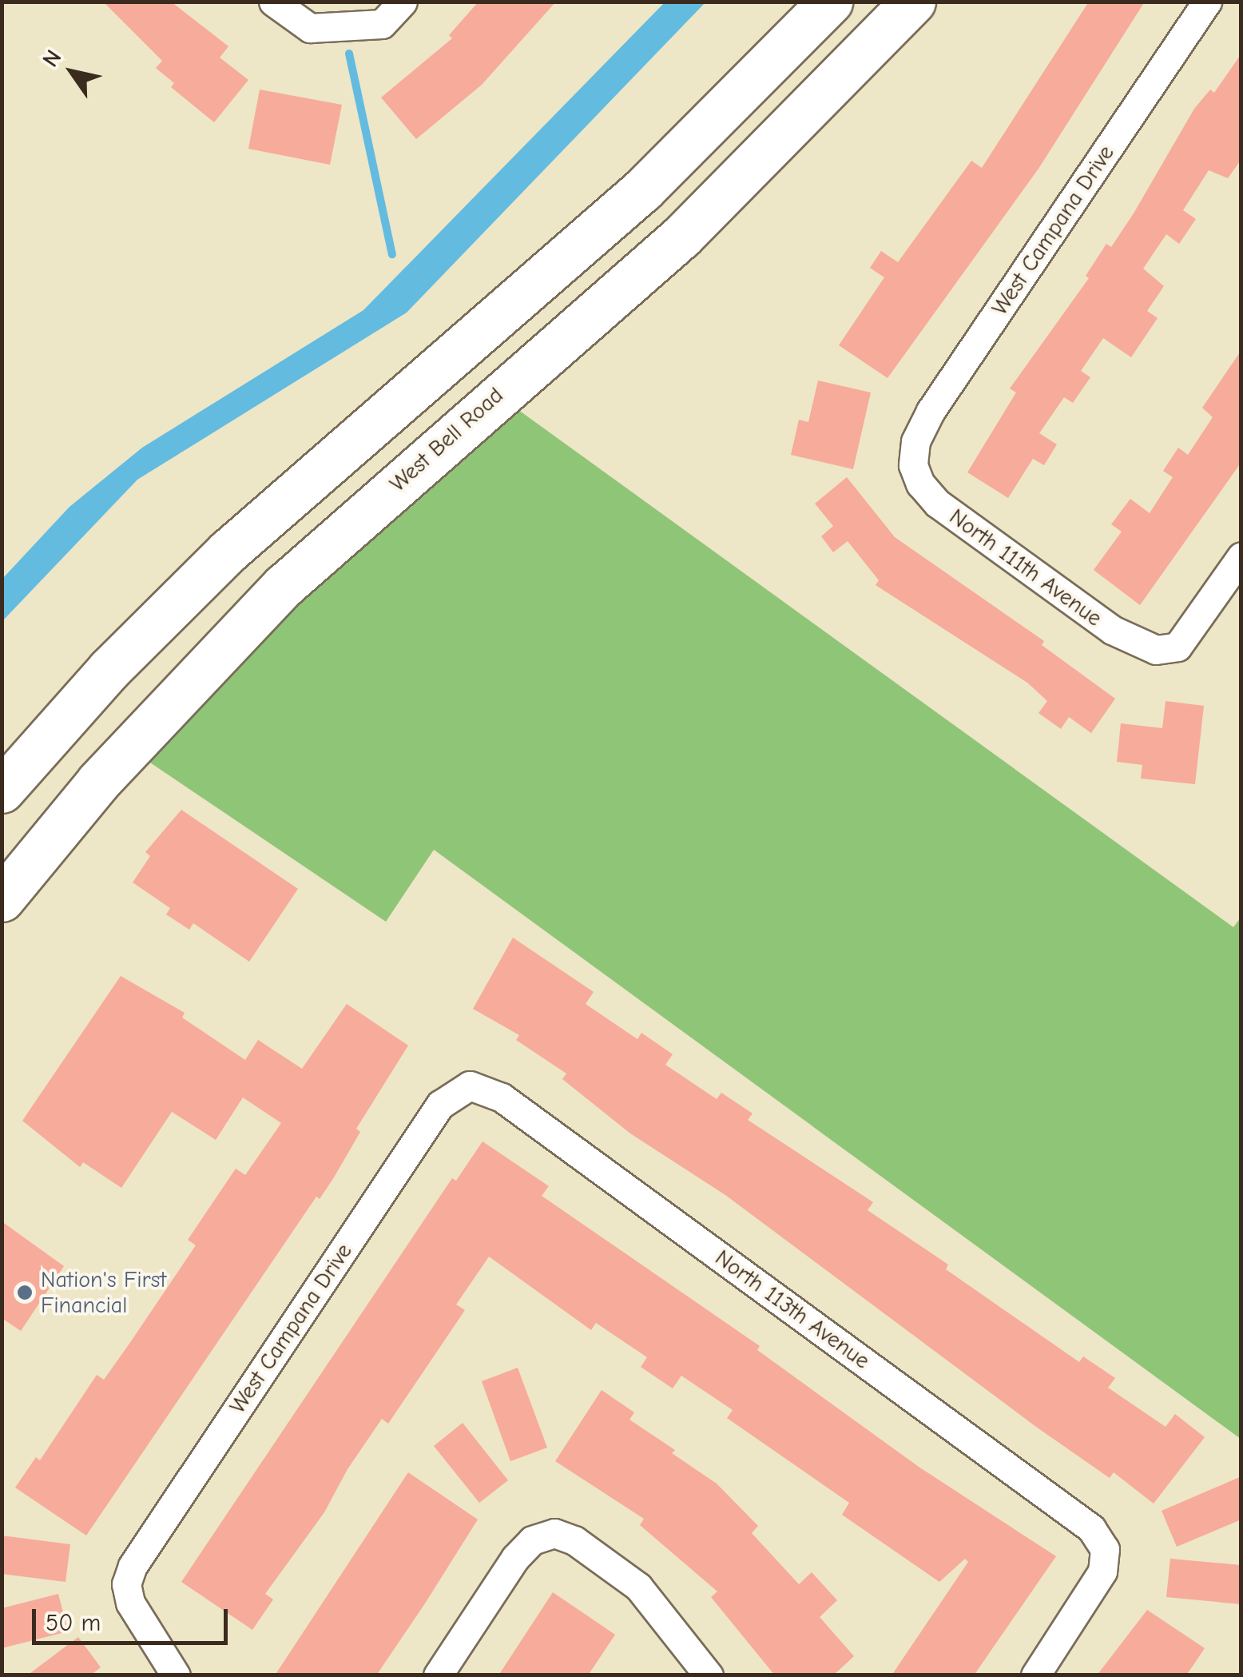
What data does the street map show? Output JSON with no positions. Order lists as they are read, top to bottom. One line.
{"streets":{"main road":["West Bell Road"],"street":["West Campana Drive","North 111th Avenue","North 113th Avenue"]},"crossings":[["West Campana Drive","North 111th Avenue"],["West Campana Drive","North 113th Avenue"]],"places":["Nation's First Financial"],"scale_bar":"50 m","north":"top left"}
